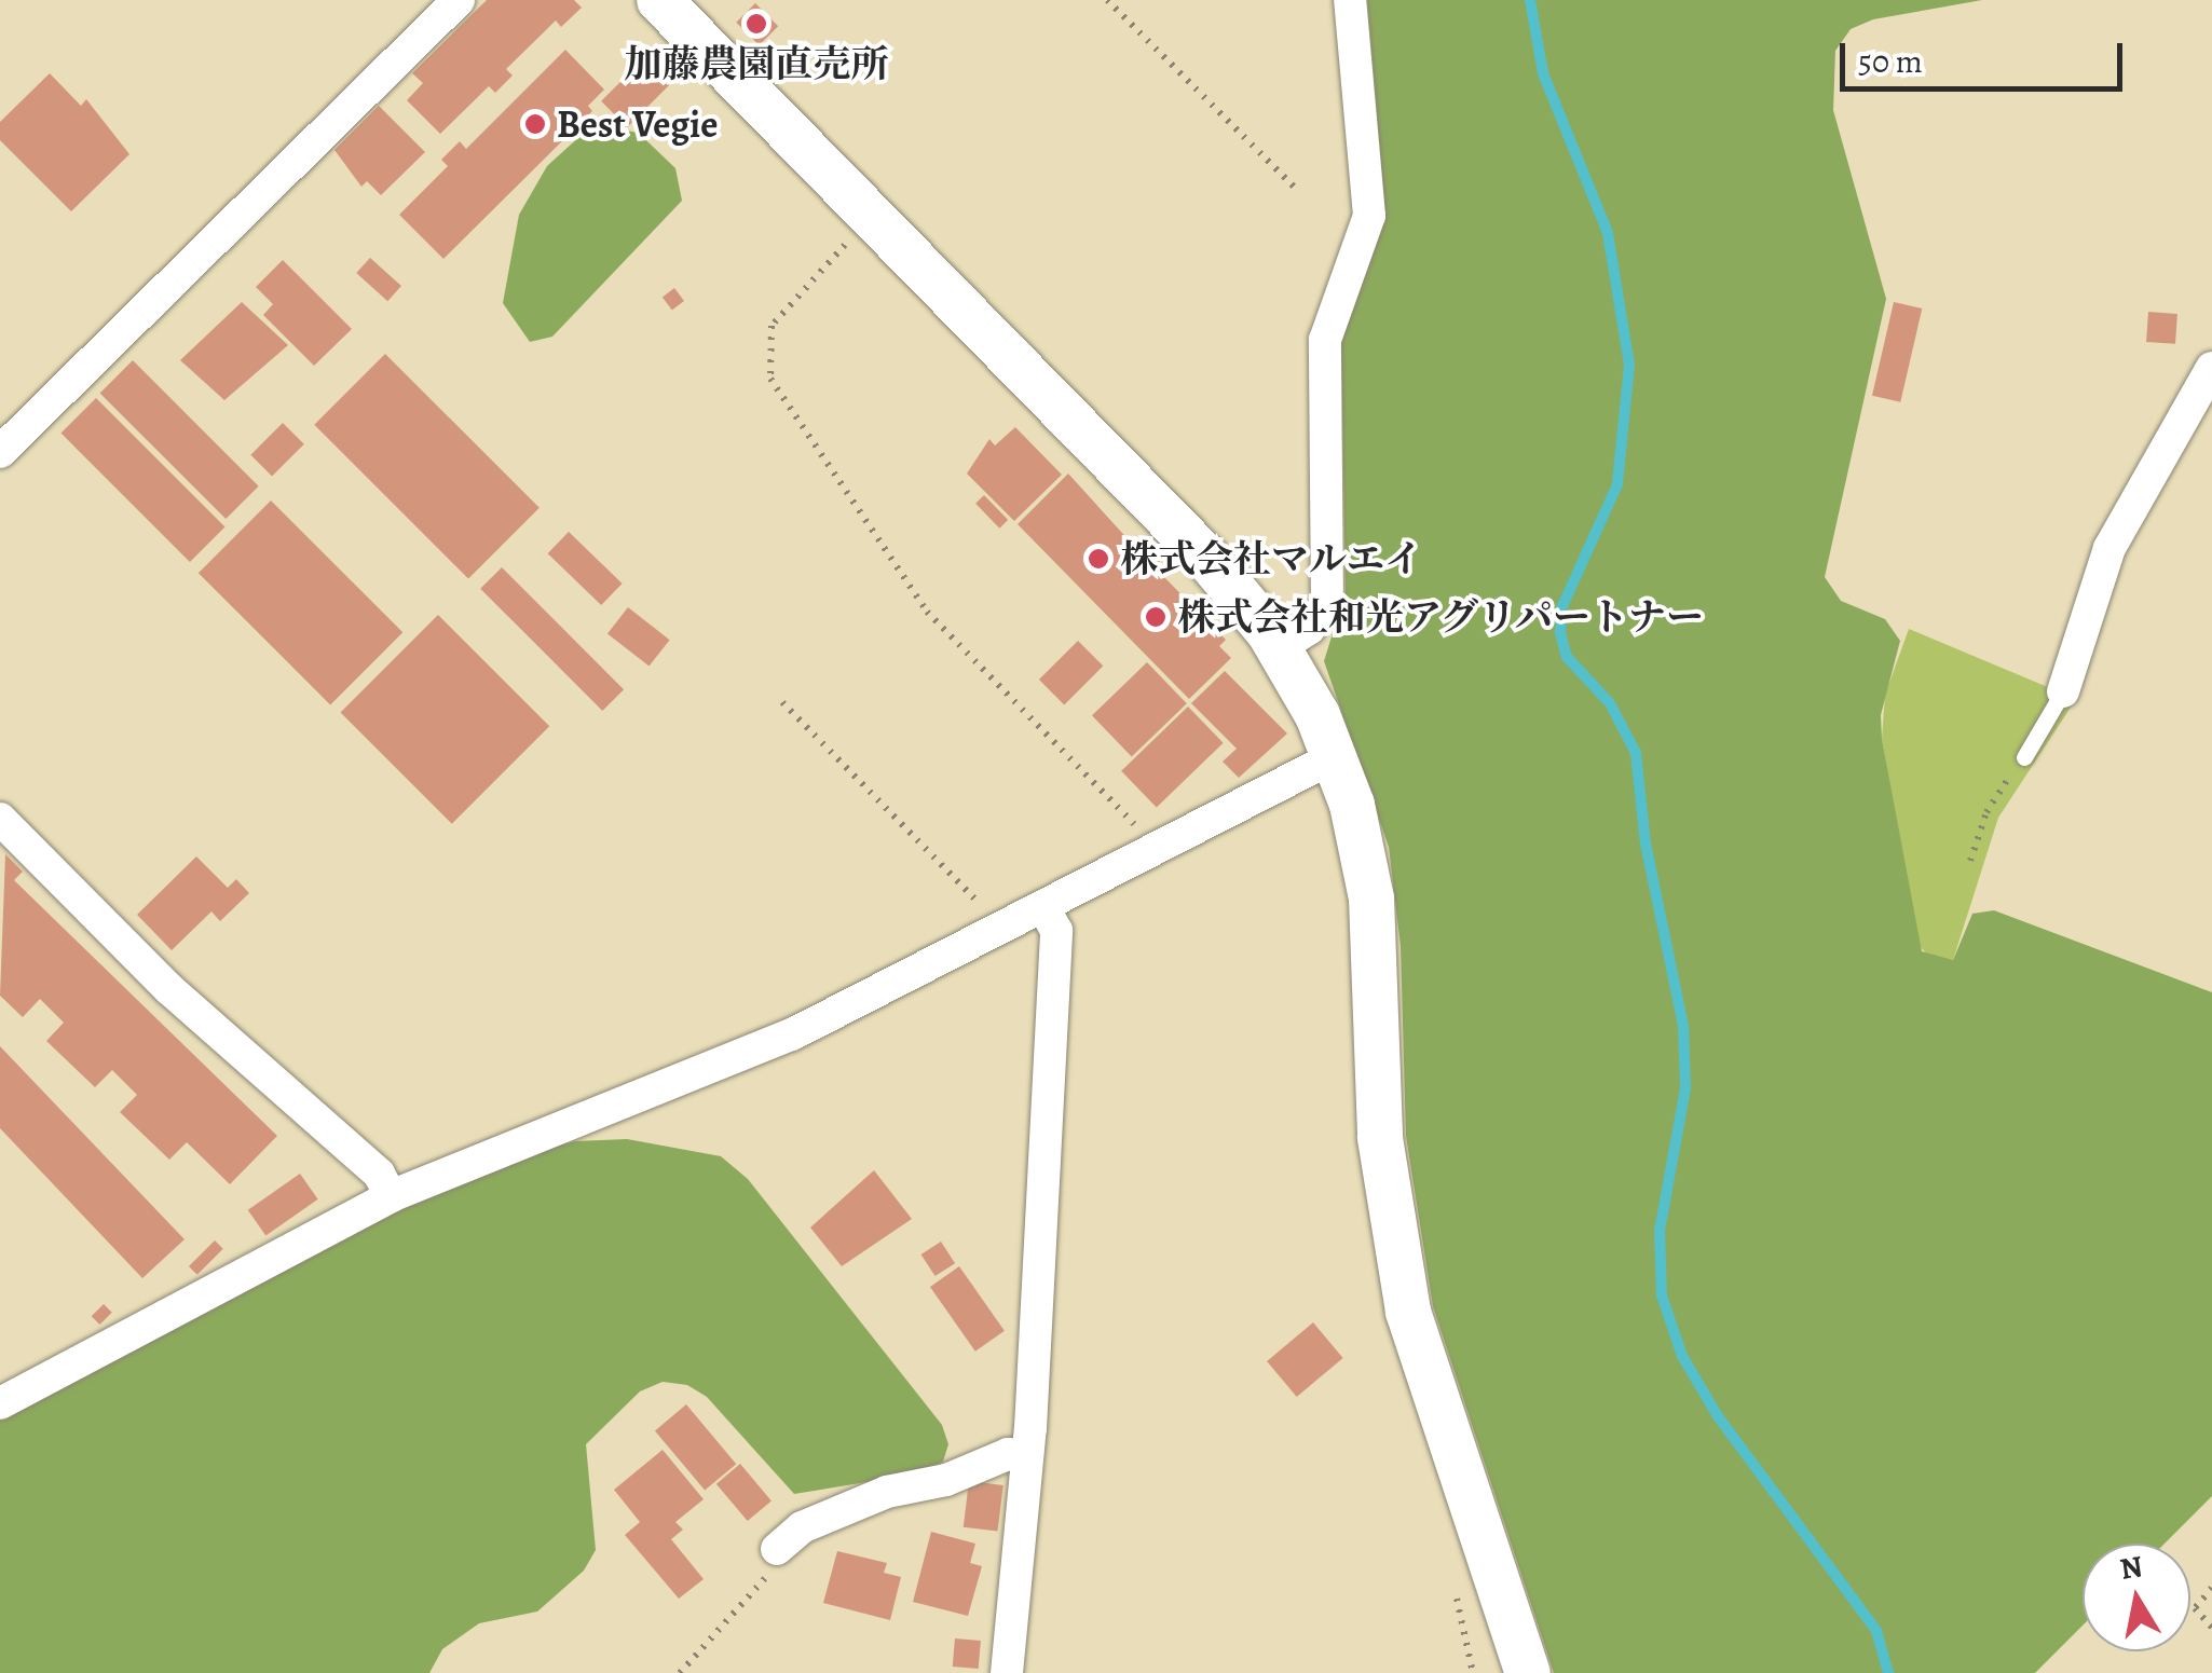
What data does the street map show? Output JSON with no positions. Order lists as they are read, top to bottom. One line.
{"places":["加藤農園直売所","Best Vegie","株式会社マルエイ","株式会社和光アグリパートナー"],"scale_bar":"50 m","north":"top"}
